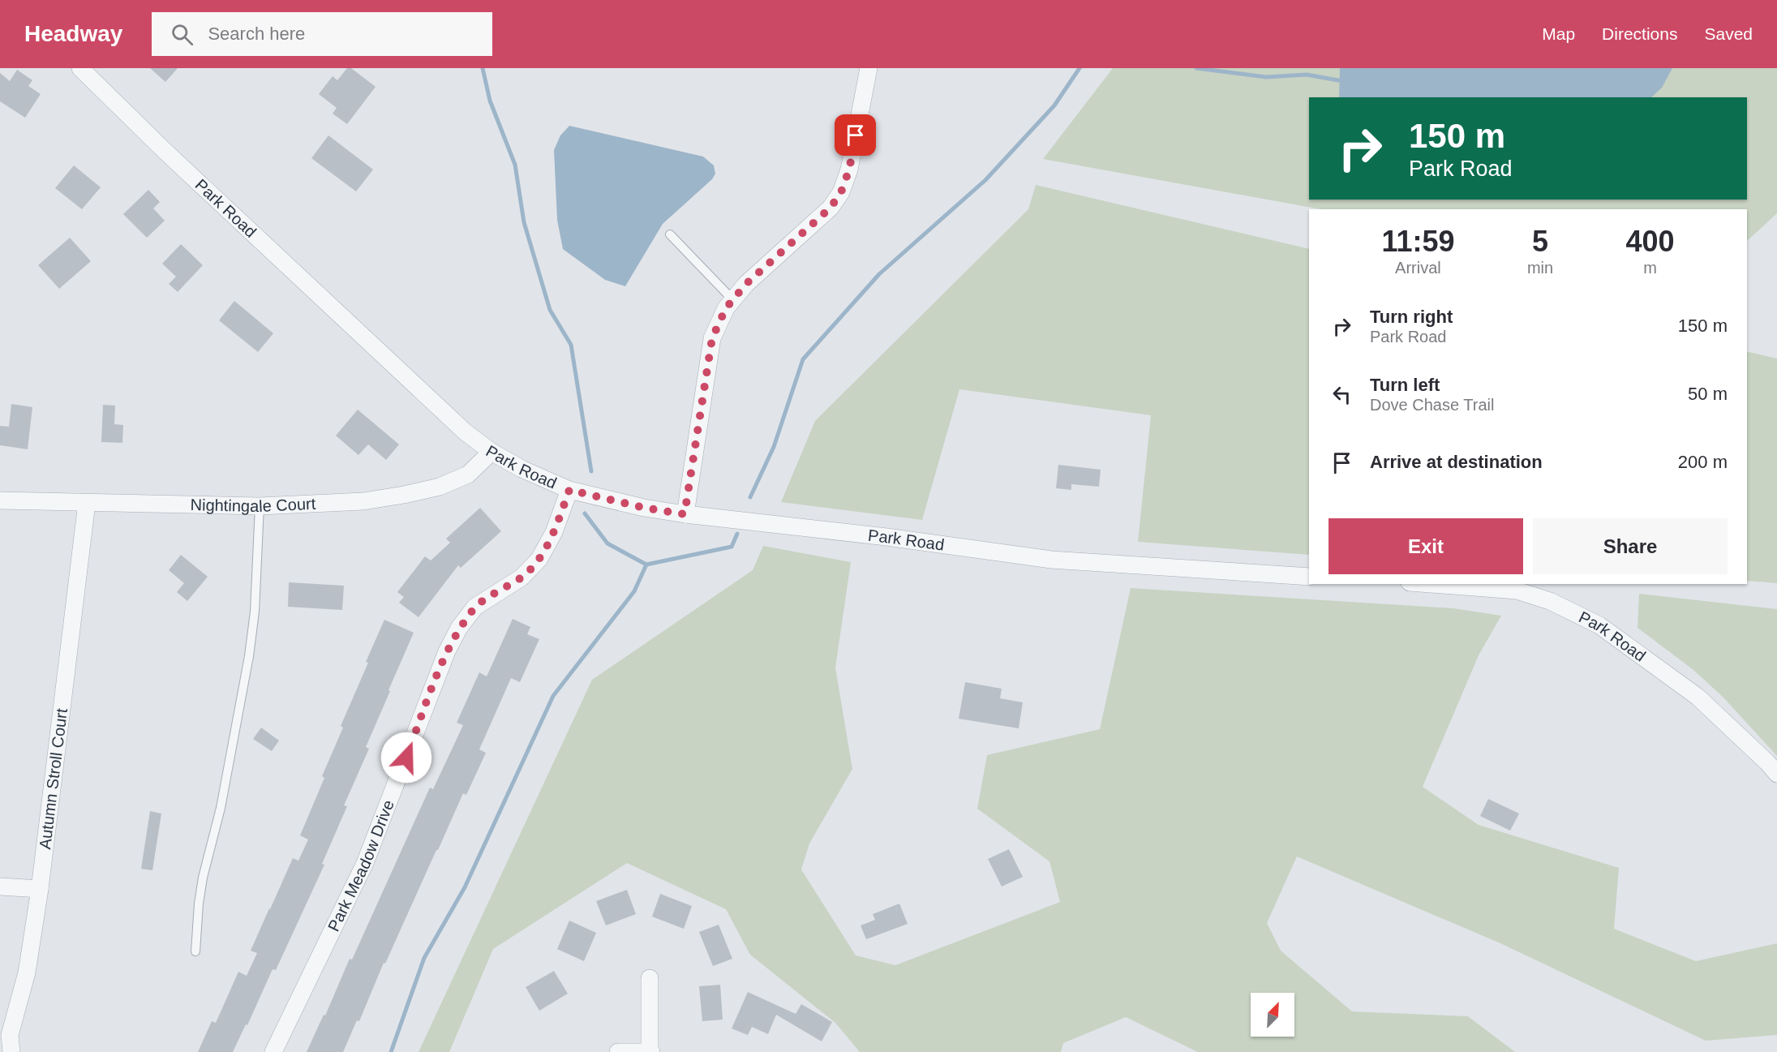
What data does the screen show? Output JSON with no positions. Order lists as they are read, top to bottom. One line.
{"streets":{"street":["Park Road","Nightingale Court","Autumn Stroll Court","Park Meadow Drive"]},"crossings":[["Park Road","Nightingale Court"],["Park Road","Park Meadow Drive"],["Nightingale Court","Autumn Stroll Court"]],"north":"top right","page":{"header":"Headway","search":"Search here","nav":["Map","Directions","Saved"],"turn":["150 m","Park Road"],"eta":["11:59","Arrival","5","min","400","m"],"list":[{"name":"Turn right","note":"Park Road","value":"150 m"},{"name":"Turn left","note":"Dove Chase Trail","value":"50 m"},{"name":"Arrive at destination","value":"200 m"}],"buttons":["Exit","Share"]}}
